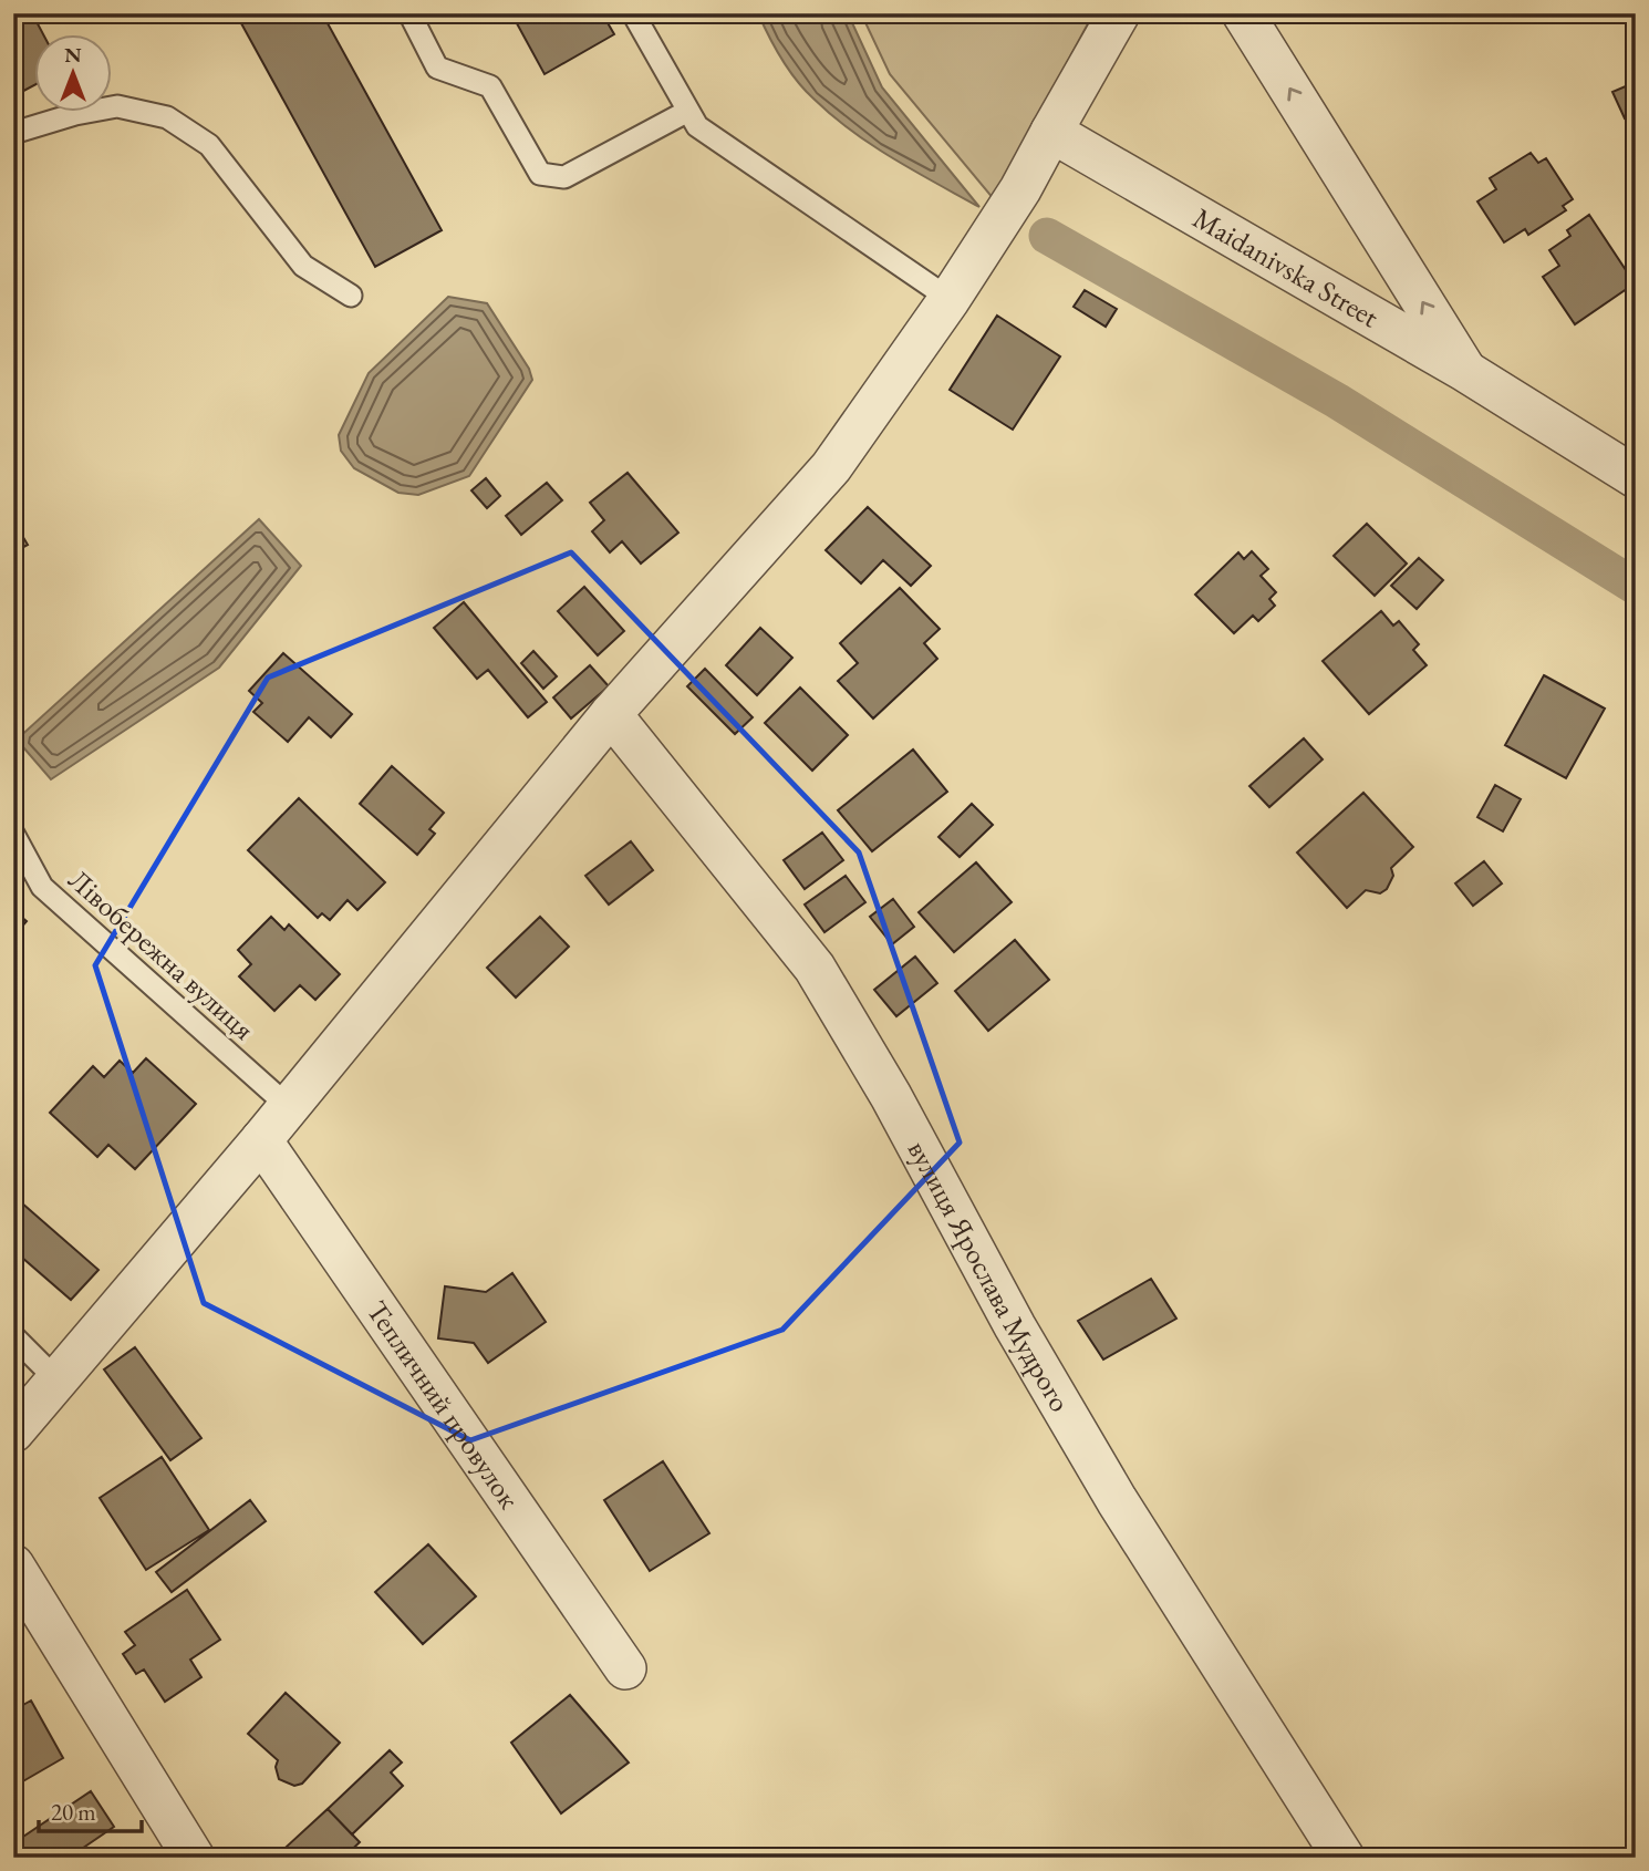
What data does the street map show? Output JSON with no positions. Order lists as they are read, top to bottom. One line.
{"streets":{"street":["Maidanivska Street","вулиця Ярослава Мудрого","Тепличний провулок"],"lane":["Лівобережна вулиця"]},"scale_bar":"20 m","north":"top"}
